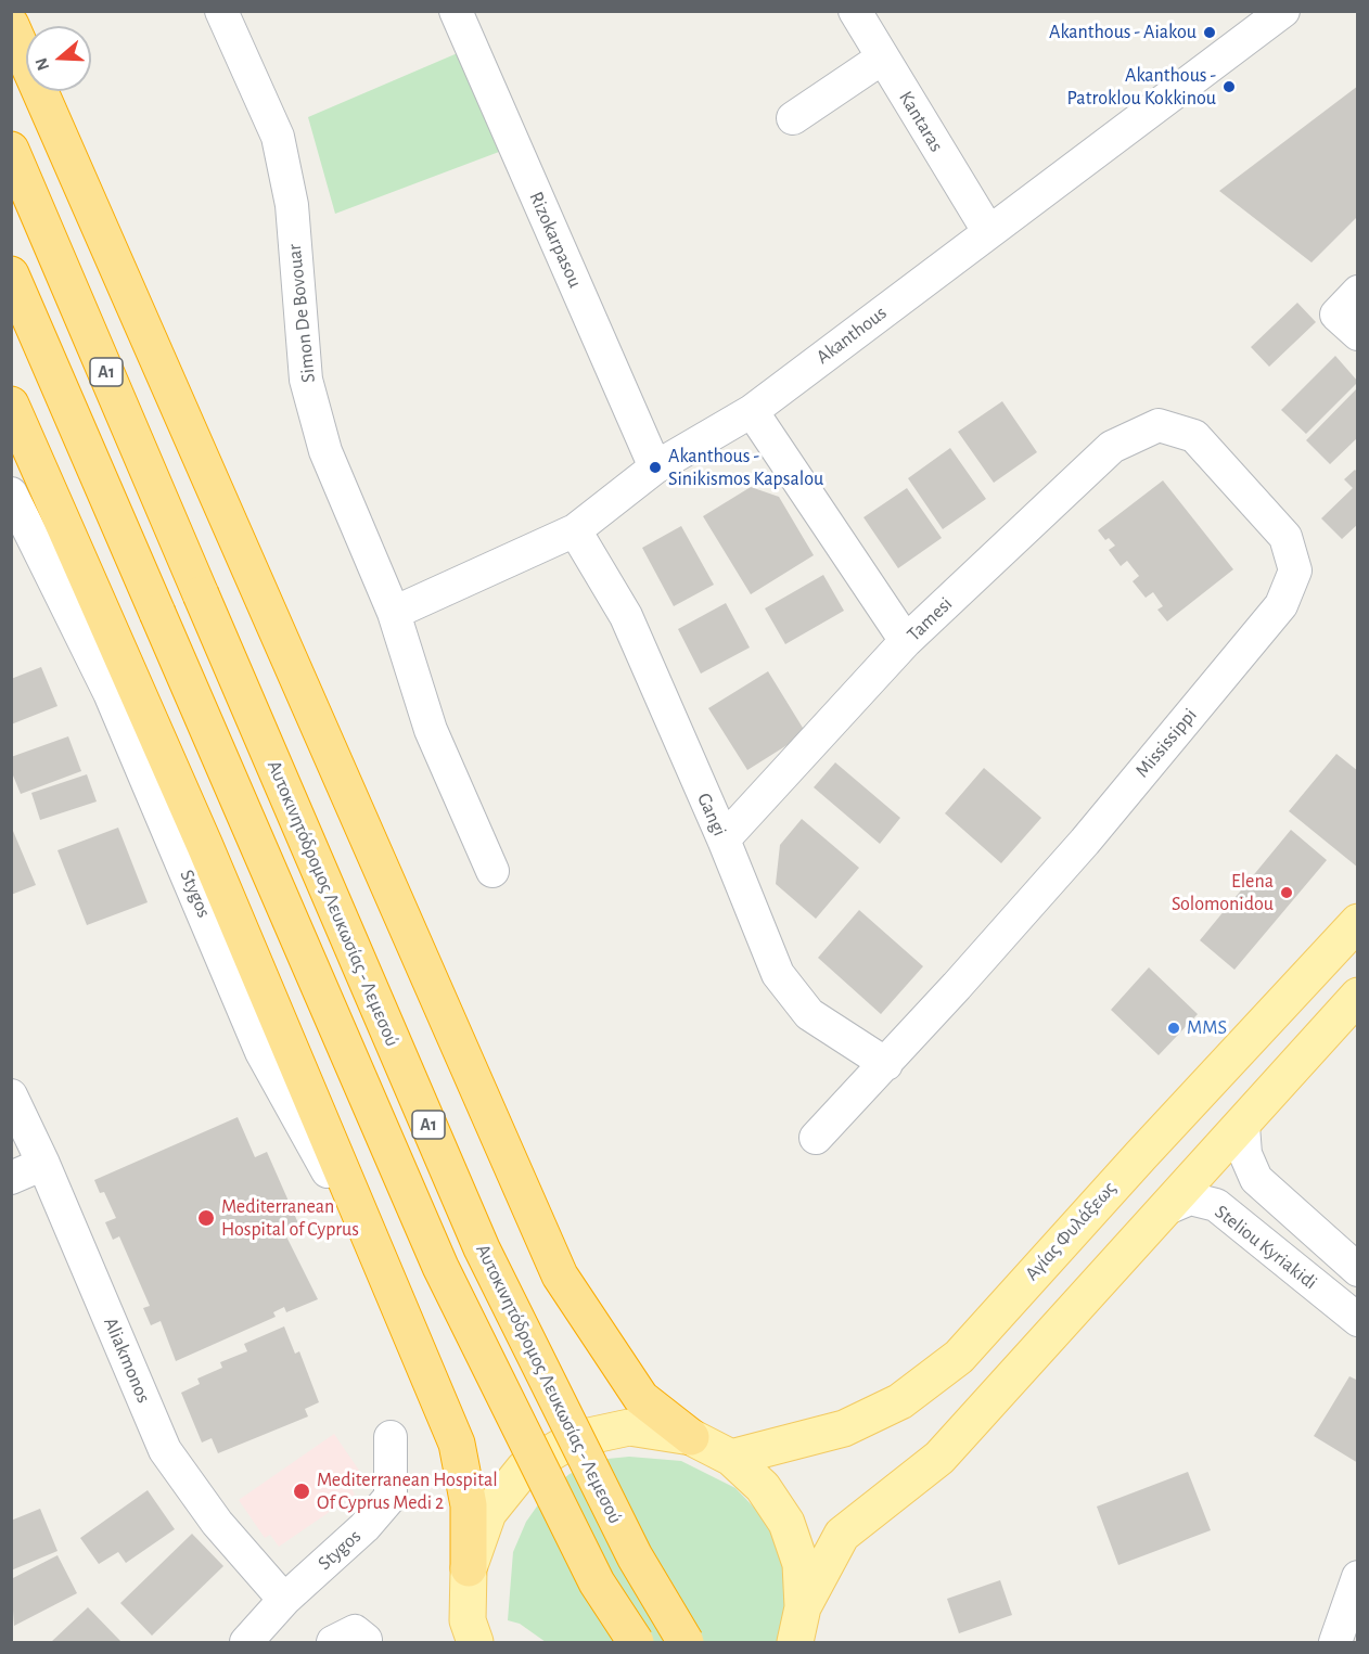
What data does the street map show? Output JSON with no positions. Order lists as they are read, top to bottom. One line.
{"streets":{"highway":["A1","Αυτοκινητόδρομος Λευκωσίας - Λεμεσού"],"main road":["Αγίας Φυλάξεως"],"street":["Kantaras","Rizokarpasou","Simon De Bovouar","Akanthous","Tamesi","Mississippi","Gangi","Stygos","Steliou Kyriakidi","Aliakmonos"]},"crossings":[["Kantaras","Akanthous"],["Rizokarpasou","Akanthous"],["Simon De Bovouar","Akanthous"],["Akanthous","Gangi"],["Tamesi","Mississippi"],["Tamesi","Gangi"],["Mississippi","Gangi"],["Stygos","Aliakmonos"]],"places":["Akanthous - Aiakou","Akanthous - Patroklou Kokkinou","Akanthous - Sinikismos Kapsalou","Elena Solomonidou","MMS","Mediterranean Hospital of Cyprus","Mediterranean Hospital Of Cyprus Medi 2"],"north":"left"}
